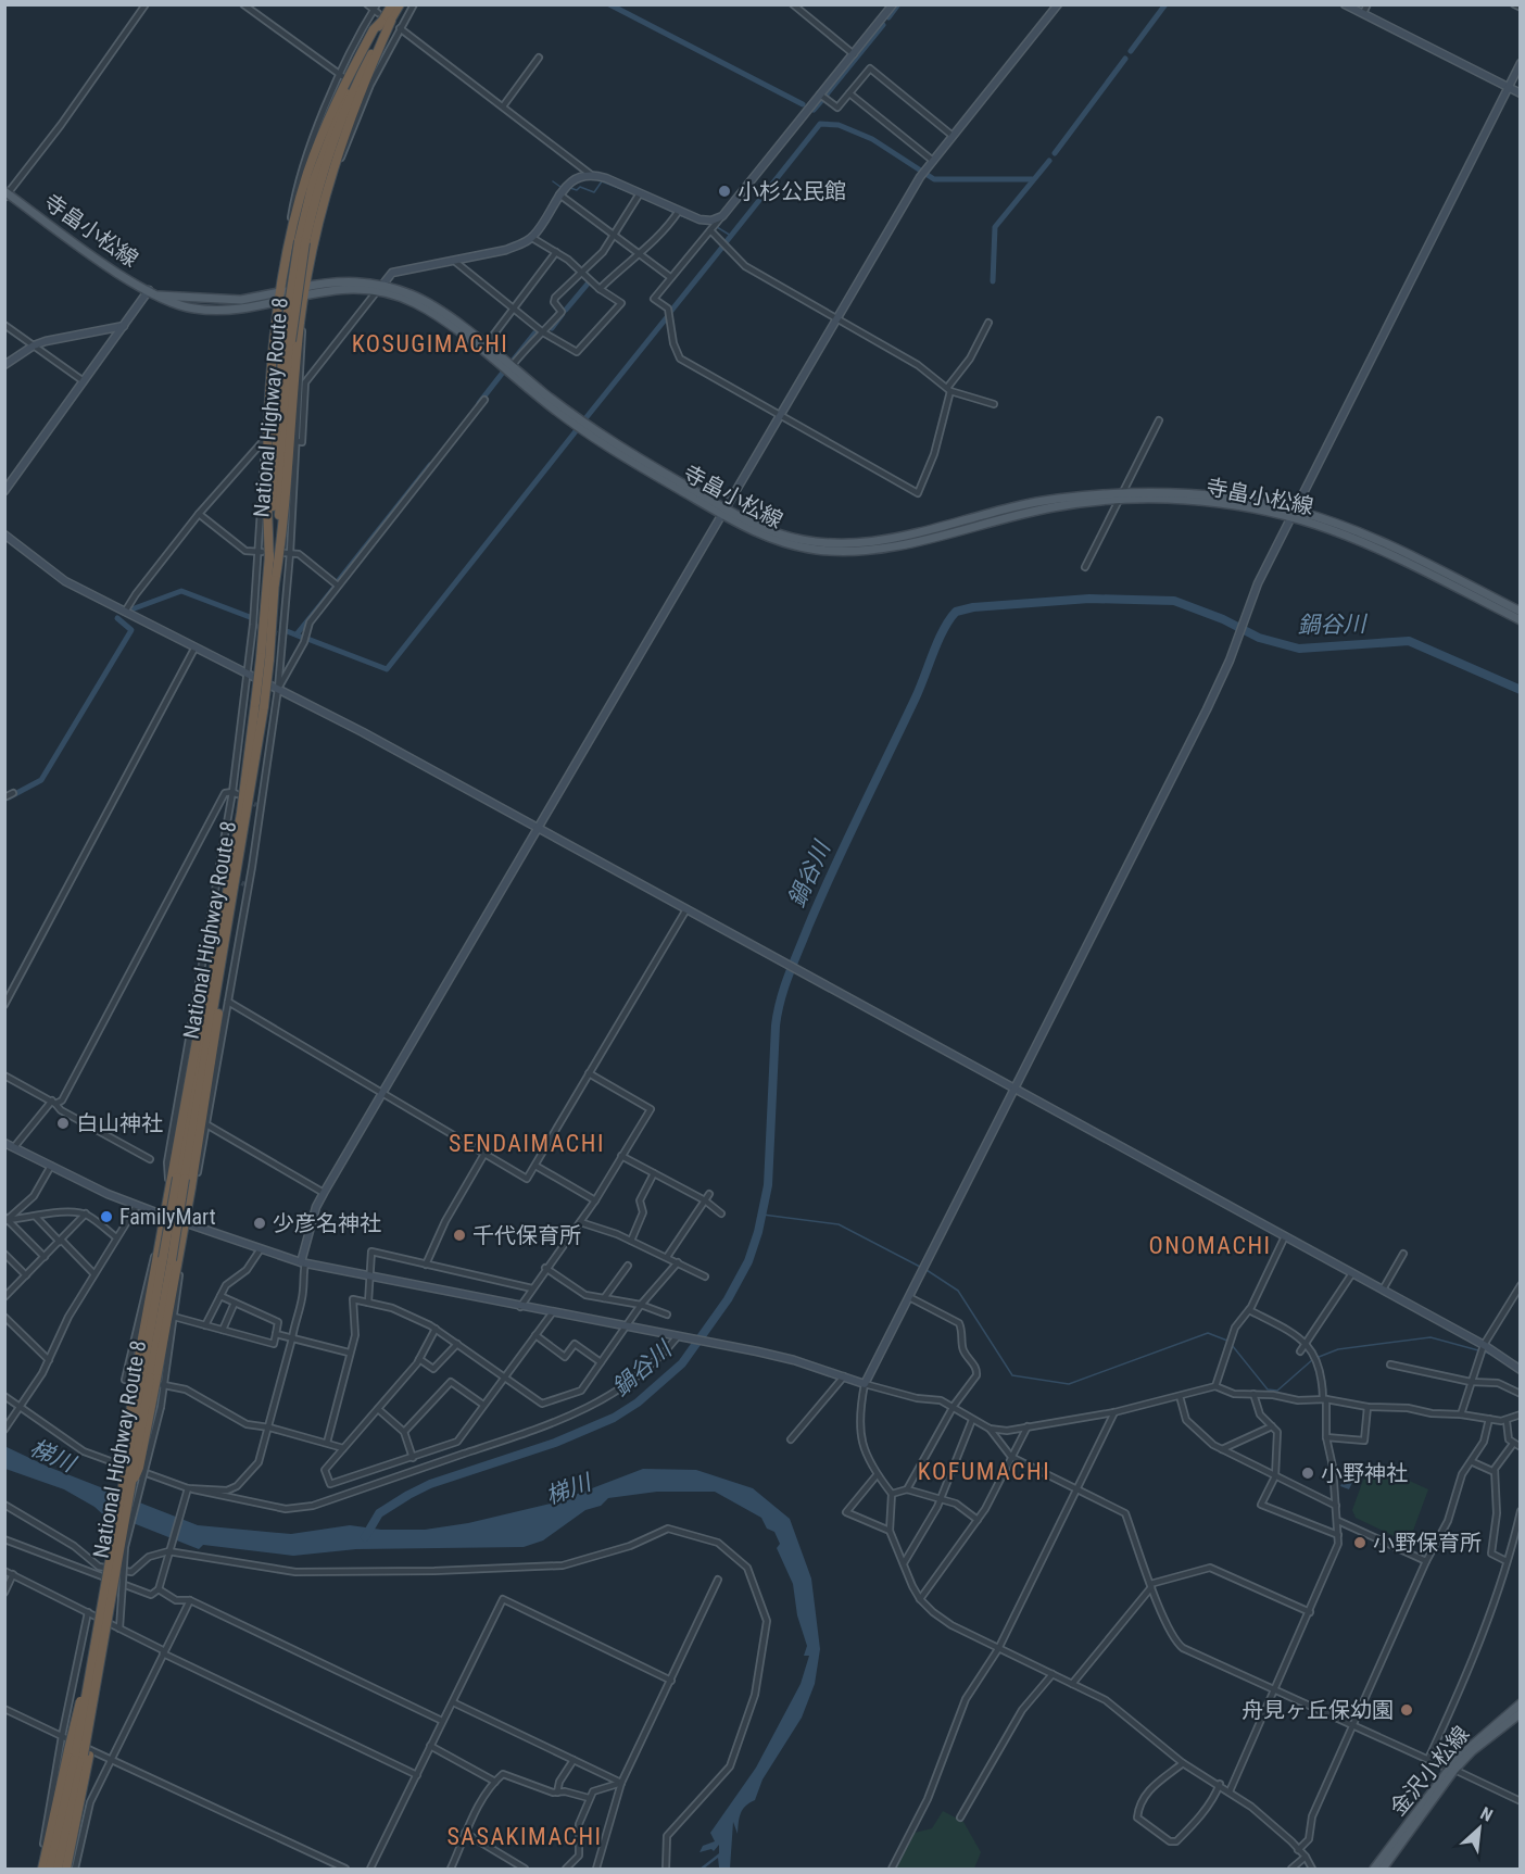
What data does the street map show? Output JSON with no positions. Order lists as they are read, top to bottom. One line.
{"streets":{"highway":["National Highway Route 8"],"main road":["寺畠小松線","金沢小松線"]},"districts":["KOSUGIMACHI","SENDAIMACHI","ONOMACHI","KOFUMACHI","SASAKIMACHI"],"water":["鍋谷川","梯川"],"places":["小杉公民館","白山神社","FamilyMart","少彦名神社","千代保育所","小野神社","小野保育所","舟見ヶ丘保幼園"],"north":"top right"}
